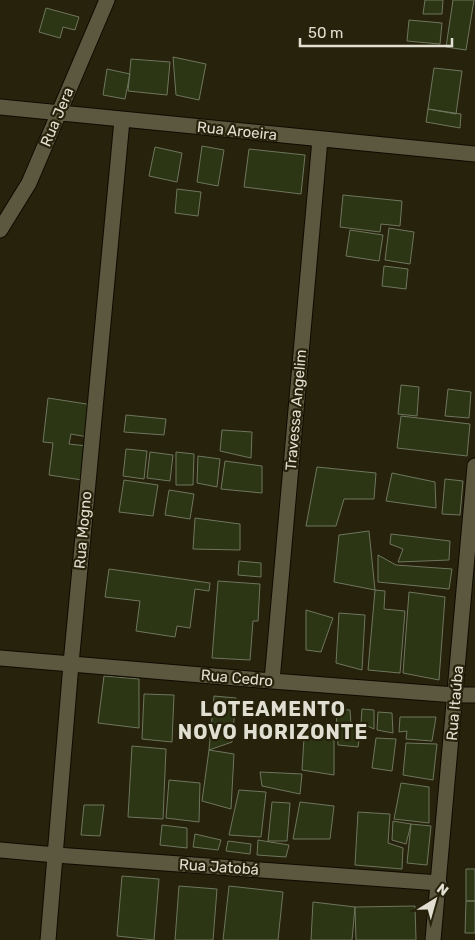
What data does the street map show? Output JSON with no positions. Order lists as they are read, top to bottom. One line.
{"streets":{"street":["Rua Jera","Rua Aroeira","Travessa Angelim","Rua Mogno","Rua Cedro","Rua Itaúba","Rua Jatobá"]},"crossings":[["Rua Jera","Rua Aroeira"],["Rua Aroeira","Travessa Angelim"],["Rua Aroeira","Rua Mogno"],["Travessa Angelim","Rua Cedro"],["Rua Mogno","Rua Cedro"],["Rua Mogno","Rua Jatobá"],["Rua Cedro","Rua Itaúba"],["Rua Itaúba","Rua Jatobá"]],"districts":["LOTEAMENTO NOVO HORIZONTE"],"scale_bar":"50 m","north":"top right"}
